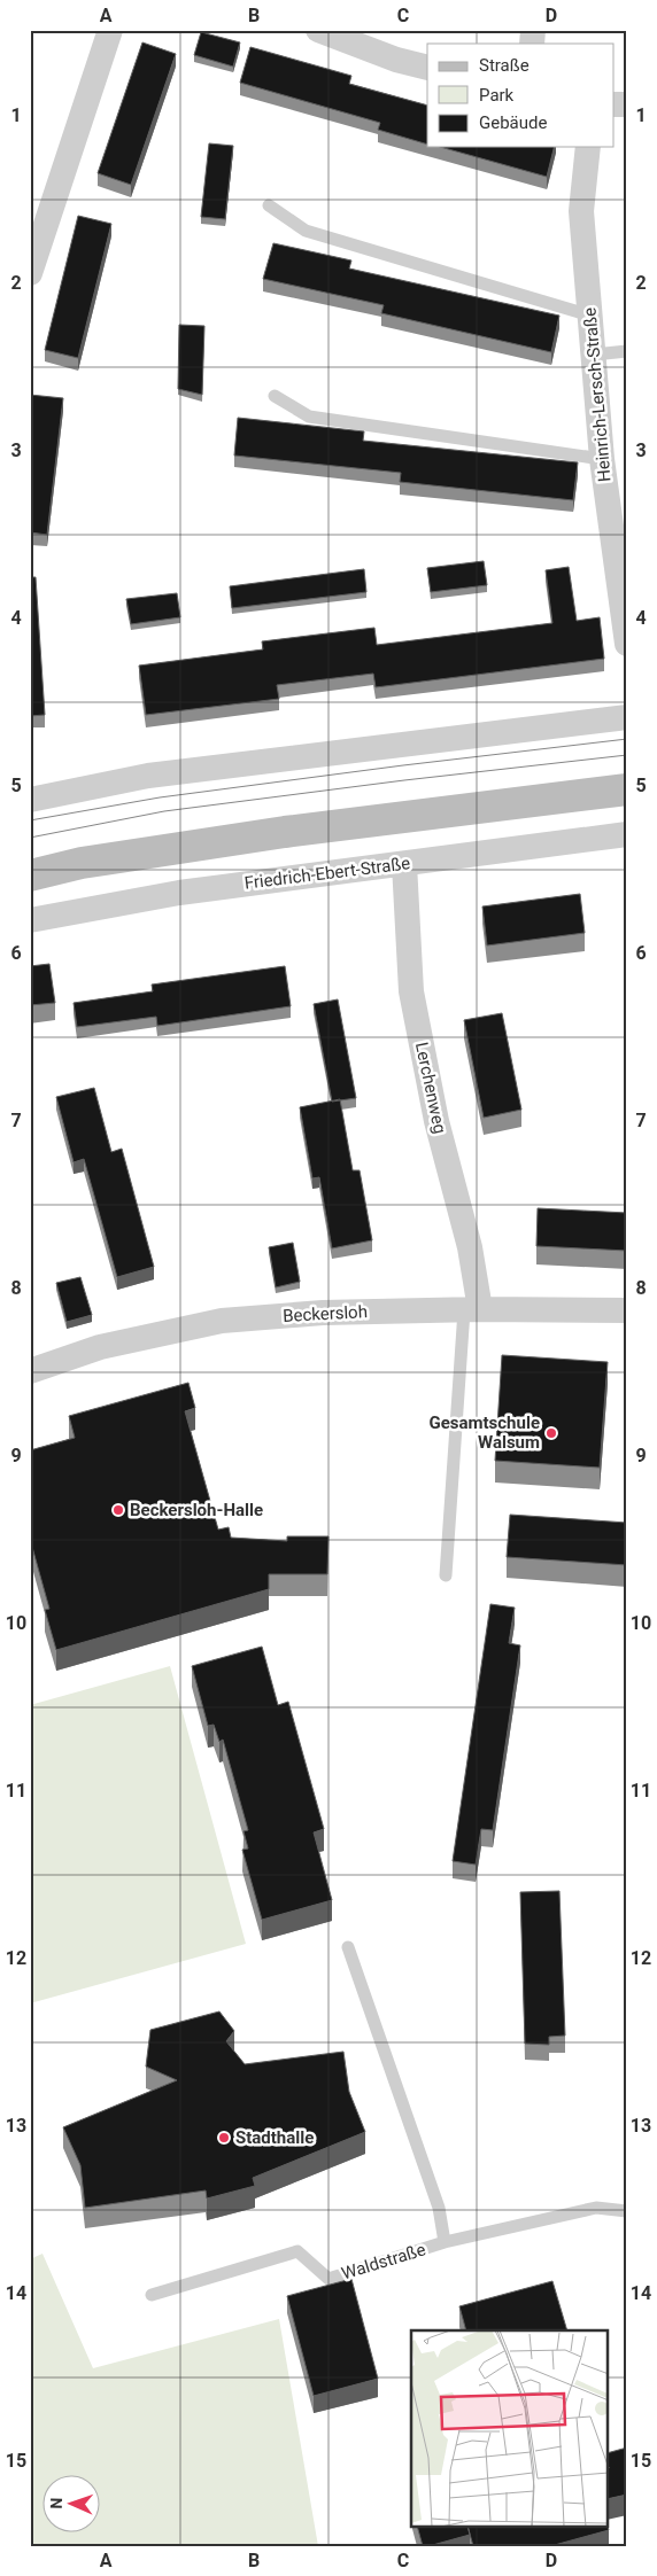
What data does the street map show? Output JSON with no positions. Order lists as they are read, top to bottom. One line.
{"streets":{"street":["Heinrich-Lersch-Straße","Friedrich-Ebert-Straße","Lerchenweg","Beckersloh"],"lane":["Waldstraße"]},"crossings":[["Friedrich-Ebert-Straße","Lerchenweg"],["Lerchenweg","Beckersloh"]],"places":["Gesamtschule Walsum","Beckersloh-Halle","Stadthalle"],"legend":["Straße","Park","Gebäude"],"north":"left","grid":{"columns":["A","B","C","D"],"rows":["1","2","3","4","5","6","7","8","9","10","11","12","13","14","15"]}}
